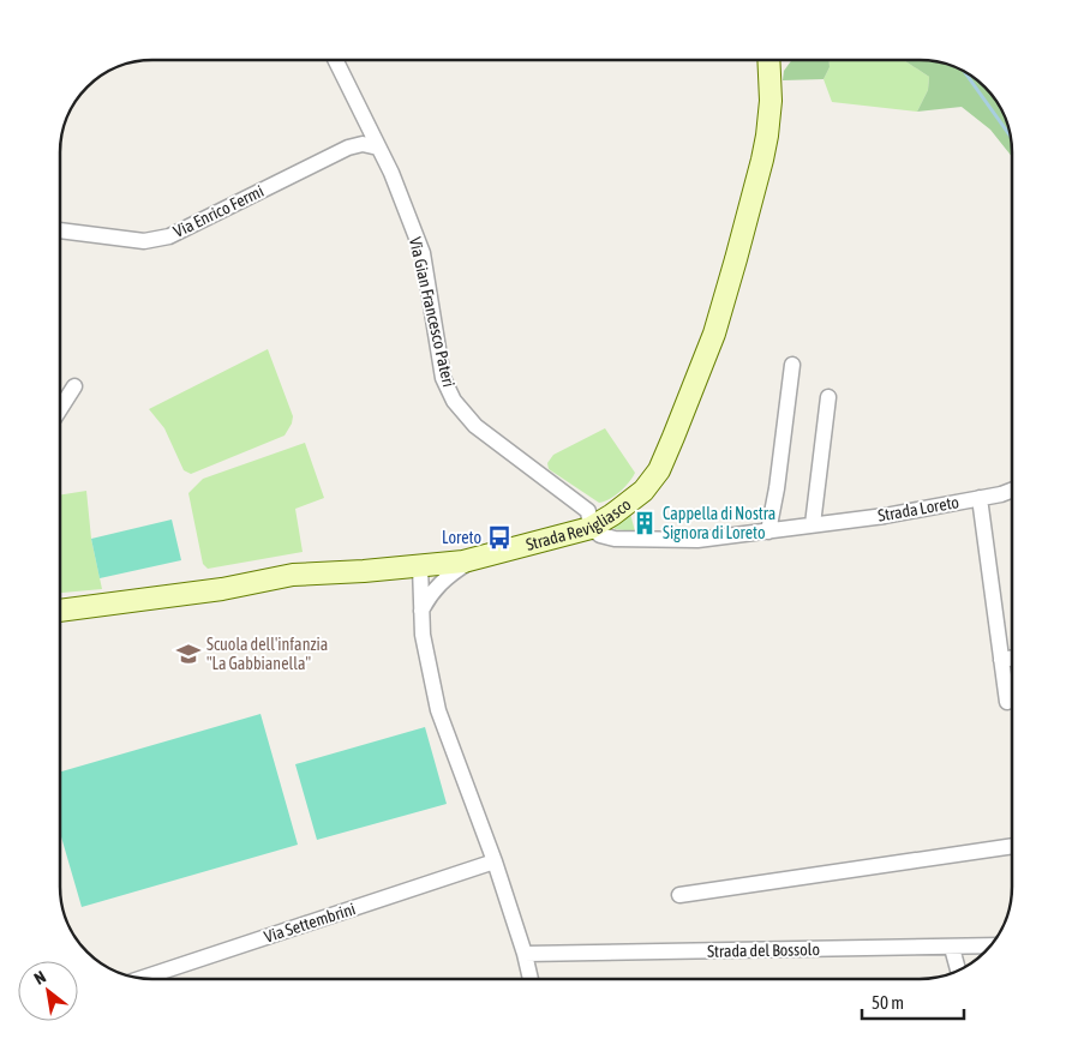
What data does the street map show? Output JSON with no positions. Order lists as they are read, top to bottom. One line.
{"streets":{"street":["Via Enrico Fermi","Via Gian Francesco Pateri","Strada Loreto","Strada Revigliasco","Via Settembrini","Strada del Bossolo"]},"crossings":[["Via Enrico Fermi","Via Gian Francesco Pateri"],["Via Gian Francesco Pateri","Strada Loreto"],["Via Gian Francesco Pateri","Strada Revigliasco"],["Strada Loreto","Strada Revigliasco"]],"places":{"building":["Cappella di Nostra Signora di Loreto"],"bus stop":["Loreto"],"school or university":["Scuola dell'infanzia \"La Gabbianella\""]},"scale_bar":"50 m","north":"top left"}
